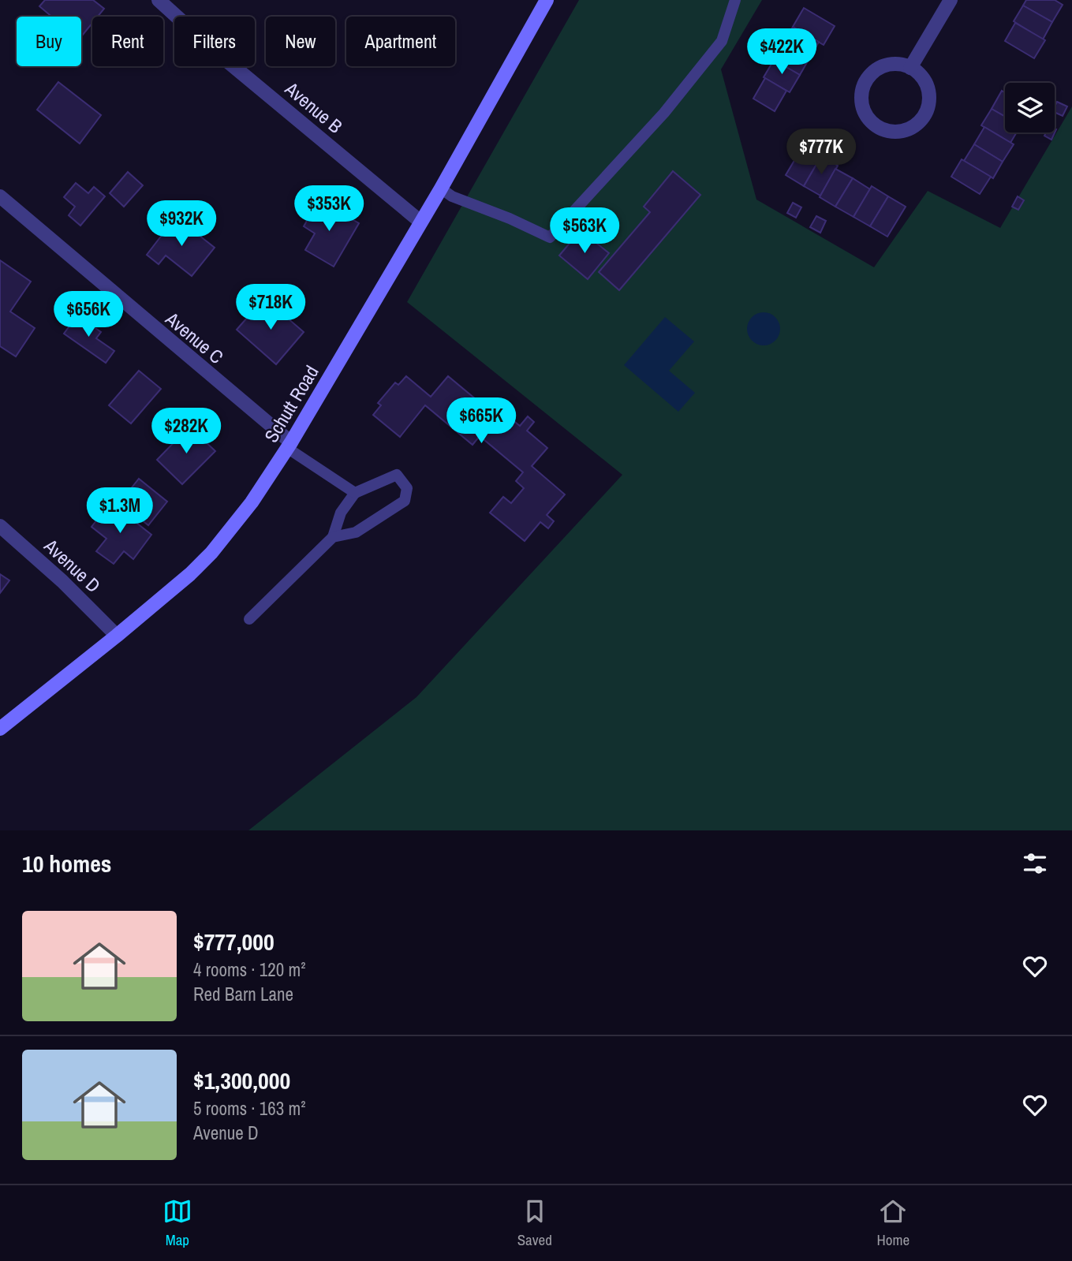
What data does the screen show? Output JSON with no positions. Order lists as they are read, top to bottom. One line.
{"streets":{"street":["Avenue B","Avenue C","Schutt Road","Avenue D"]},"crossings":[["Avenue B","Schutt Road"],["Avenue C","Schutt Road"],["Schutt Road","Avenue D"]],"page":{"chip":["Buy","Rent","Filters","New","Apartment"],"price":["$422K","$777K","$353K","$932K","$563K","$718K","$656K","$665K","$282K","$1.3M"],"heading":"10 homes","list":[{"name":"$777,000","note":"4 rooms · 120 m² · Red Barn Lane"},{"name":"$1,300,000","note":"5 rooms · 163 m² · Avenue D"}],"tabs":["Map","Saved","Home"]}}
